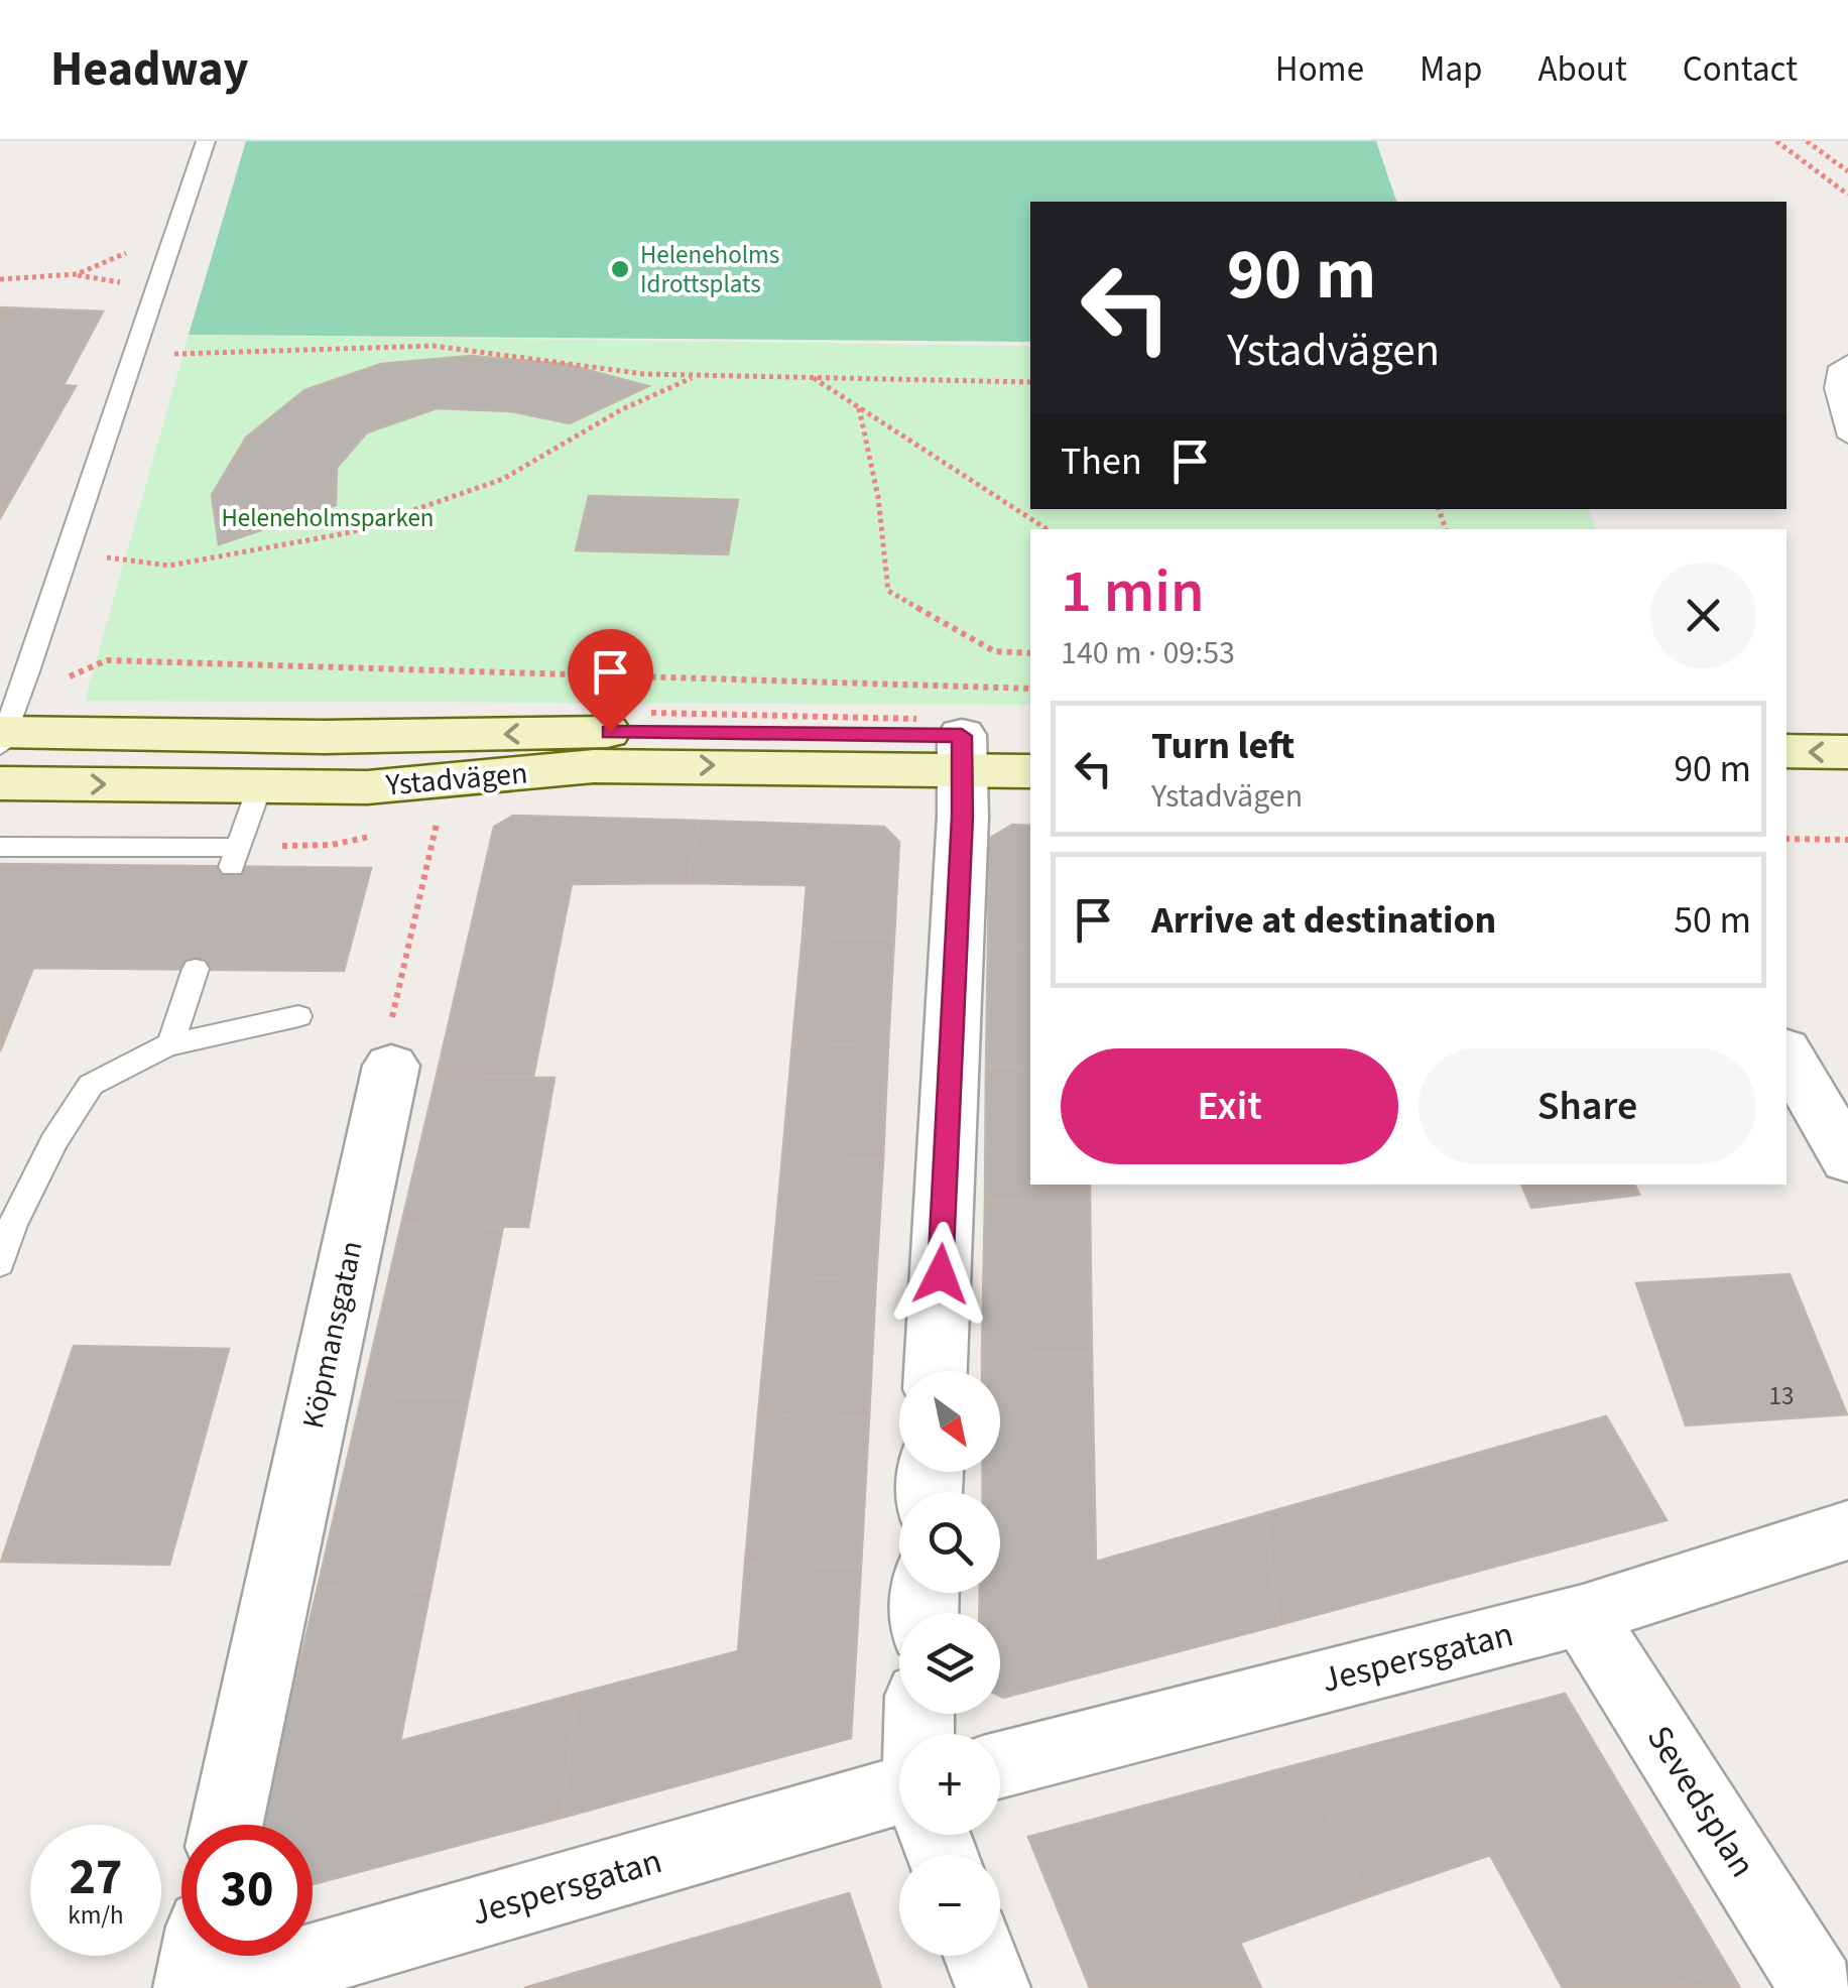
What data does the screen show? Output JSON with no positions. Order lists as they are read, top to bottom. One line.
{"streets":{"main road":["Ystadvägen"],"street":["Köpmansgatan","Jespersgatan","Sevedsplan"]},"crossings":[["Jespersgatan","Sevedsplan"]],"parks":["Heleneholmsparken"],"places":["Heleneholms Idrottsplats"],"house_numbers":["13"],"north":"bottom right","page":{"header":"Headway","nav":["Home","Map","About","Contact"],"turn":["90 m","Ystadvägen"],"then":"Then","heading":["1 min","140 m · 09:53"],"list":[{"name":"Turn left","note":"Ystadvägen","value":"90 m"},{"name":"Arrive at destination","value":"50 m"}],"buttons":["Exit","Share"],"map_buttons":["+","−"],"speed":"27 km/h","limit":"30"}}
